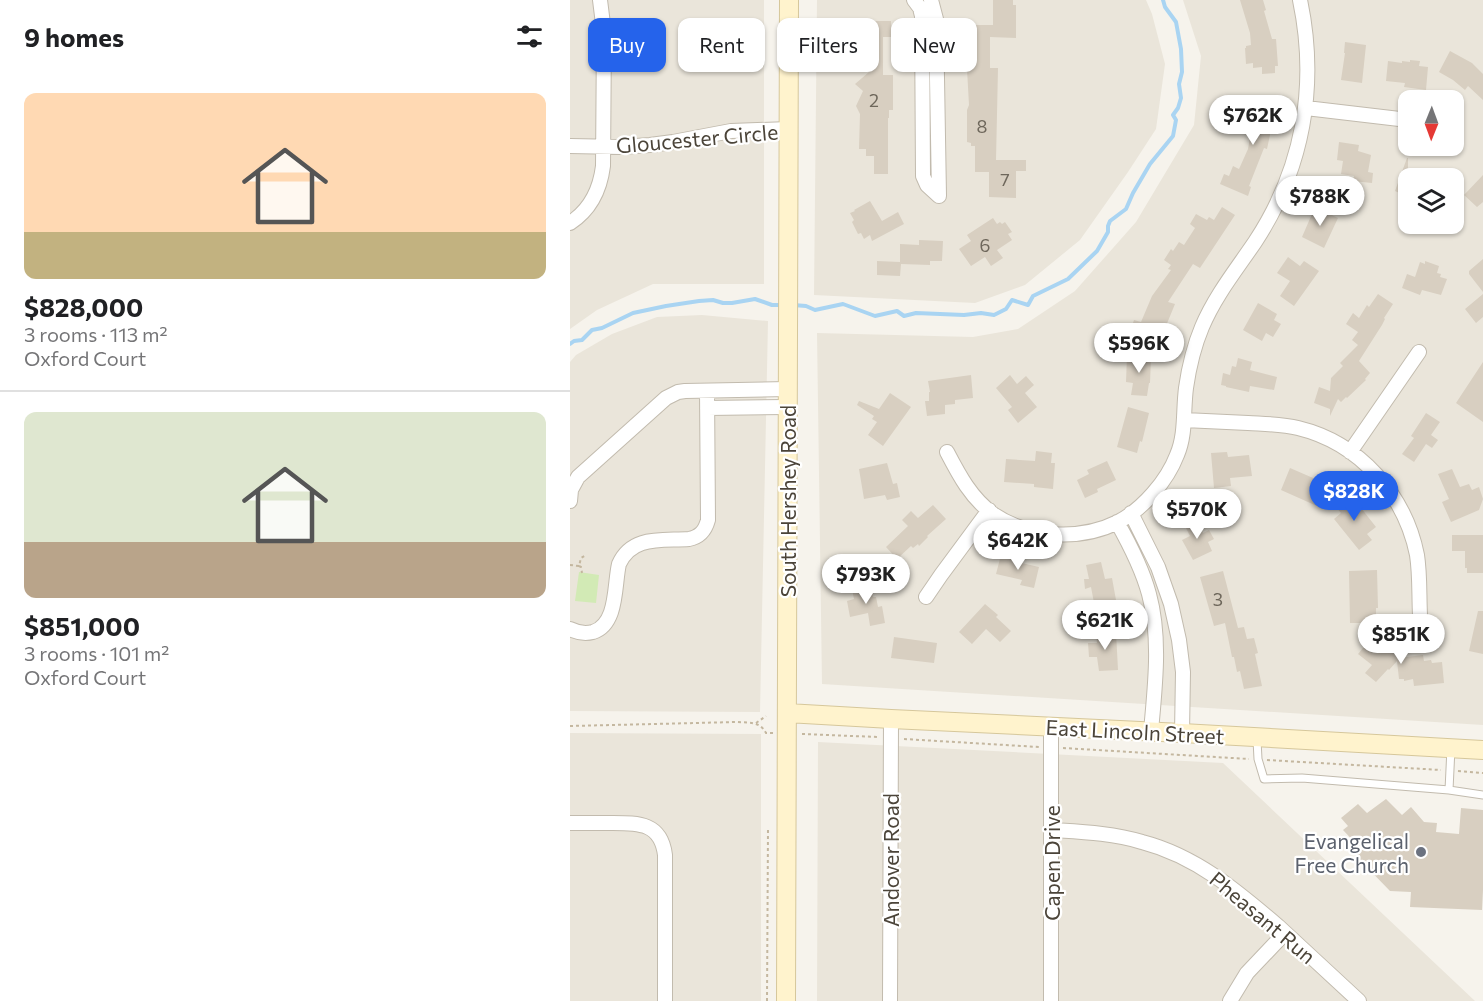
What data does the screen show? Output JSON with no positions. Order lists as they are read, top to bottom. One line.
{"streets":{"main road":["South Hershey Road","East Lincoln Street"],"street":["Gloucester Circle","Andover Road","Capen Drive","Pheasant Run"]},"crossings":[["Gloucester Circle","South Hershey Road"],["South Hershey Road","East Lincoln Street"],["East Lincoln Street","Andover Road"],["East Lincoln Street","Capen Drive"],["Capen Drive","Pheasant Run"]],"places":["Evangelical Free Church"],"house_numbers":["2","8","7","6","3"],"north":"bottom","page":{"heading":"9 homes","chip":["Buy","Rent","Filters","New"],"list":[{"name":"$828,000","note":"3 rooms · 113 m² · Oxford Court"},{"name":"$851,000","note":"3 rooms · 101 m² · Oxford Court"}],"price":["$762K","$788K","$596K","$828K","$570K","$642K","$793K","$621K","$851K"]}}
